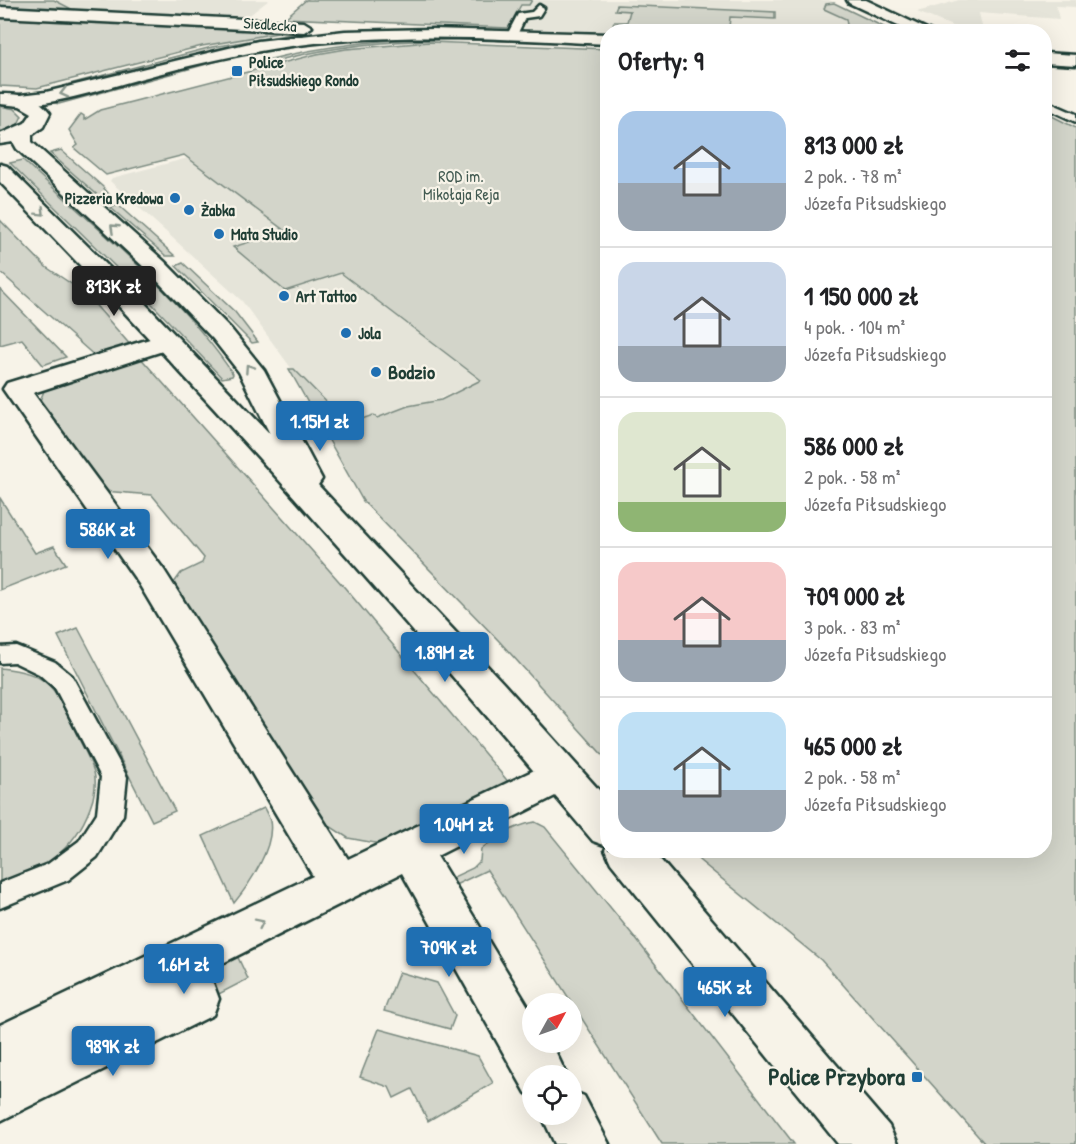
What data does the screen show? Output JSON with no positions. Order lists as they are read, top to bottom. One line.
{"streets":{"street":["Siedlecka"]},"parks":["ROD im. Mikołaja Reja"],"places":{"transit":["Police Piłsudskiego Rondo","Police Przybora"],"other":["Pizzeria Kredowa","Żabka","Mata Studio","Art Tattoo","Jola","Bodzio"]},"north":"top right","page":{"heading":"Oferty: 9","list":[{"name":"813 000 zł","note":"2 pok. · 78 m² · Józefa Piłsudskiego"},{"name":"1 150 000 zł","note":"4 pok. · 104 m² · Józefa Piłsudskiego"},{"name":"586 000 zł","note":"2 pok. · 58 m² · Józefa Piłsudskiego"},{"name":"709 000 zł","note":"3 pok. · 83 m² · Józefa Piłsudskiego"},{"name":"465 000 zł","note":"2 pok. · 58 m² · Józefa Piłsudskiego"}],"price":["813K zł","1.15M zł","586K zł","1.89M zł","1.04M zł","709K zł","1.6M zł","465K zł","989K zł"]}}
